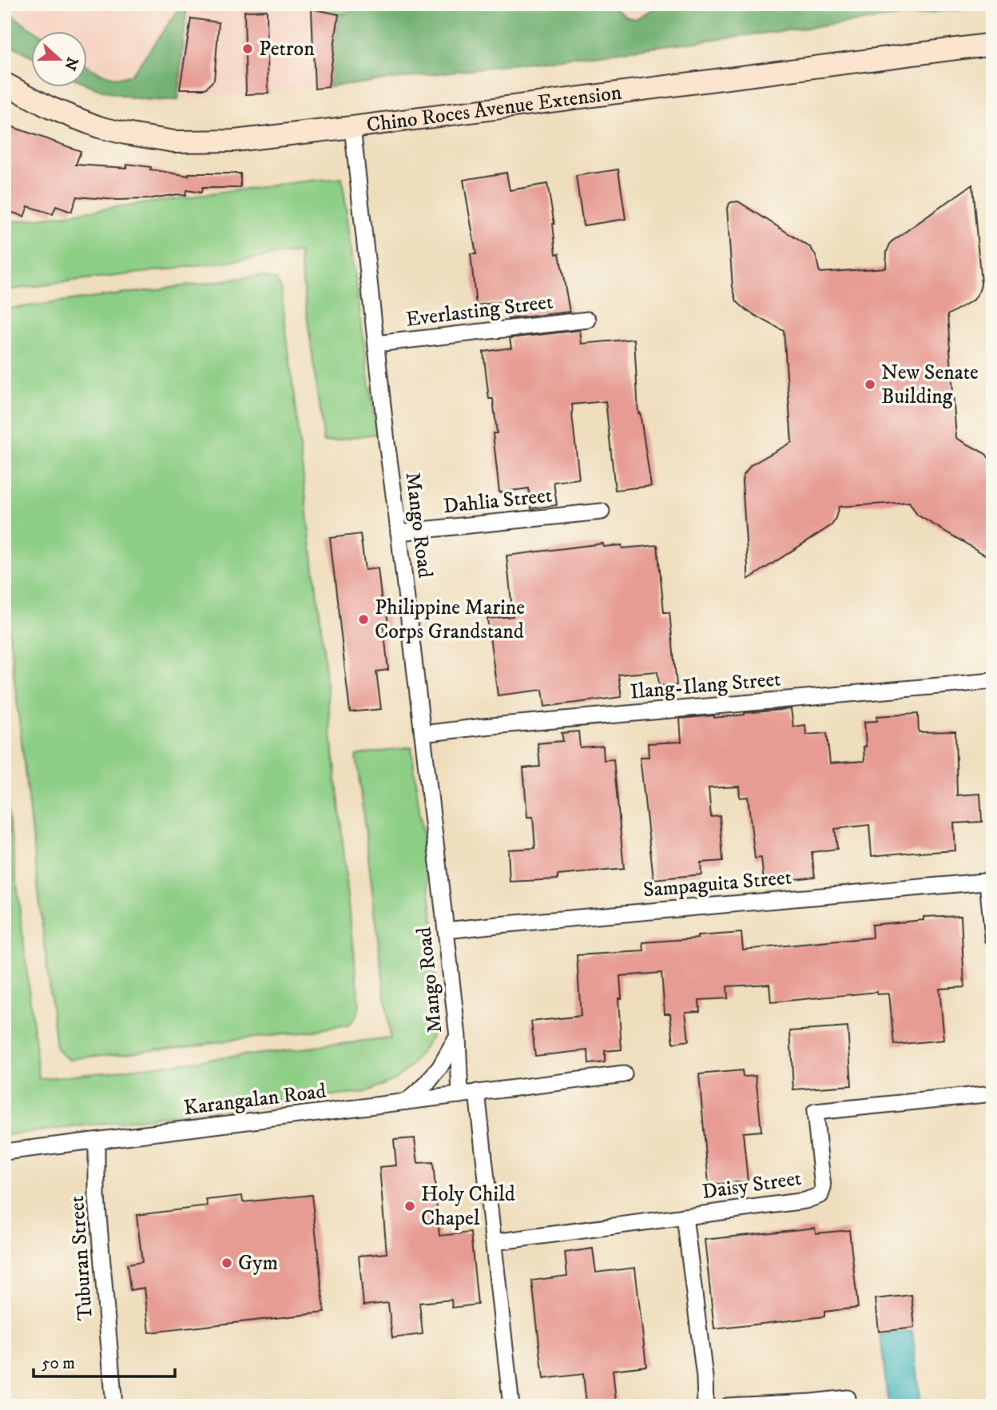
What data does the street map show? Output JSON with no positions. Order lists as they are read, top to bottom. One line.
{"streets":{"main road":["Chino Roces Avenue Extension"],"street":["Everlasting Street","Dahlia Street","Mango Road","Ilang-Ilang Street","Sampaguita Street","Karangalan Road","Daisy Street","Tuburan Street"]},"crossings":[["Chino Roces Avenue Extension","Mango Road"],["Everlasting Street","Mango Road"],["Dahlia Street","Mango Road"],["Mango Road","Ilang-Ilang Street"],["Mango Road","Sampaguita Street"],["Mango Road","Karangalan Road"],["Karangalan Road","Tuburan Street"]],"places":["Petron","New Senate Building","Philippine Marine Corps Grandstand","Holy Child Chapel","Gym"],"scale_bar":"50 m","north":"right"}
